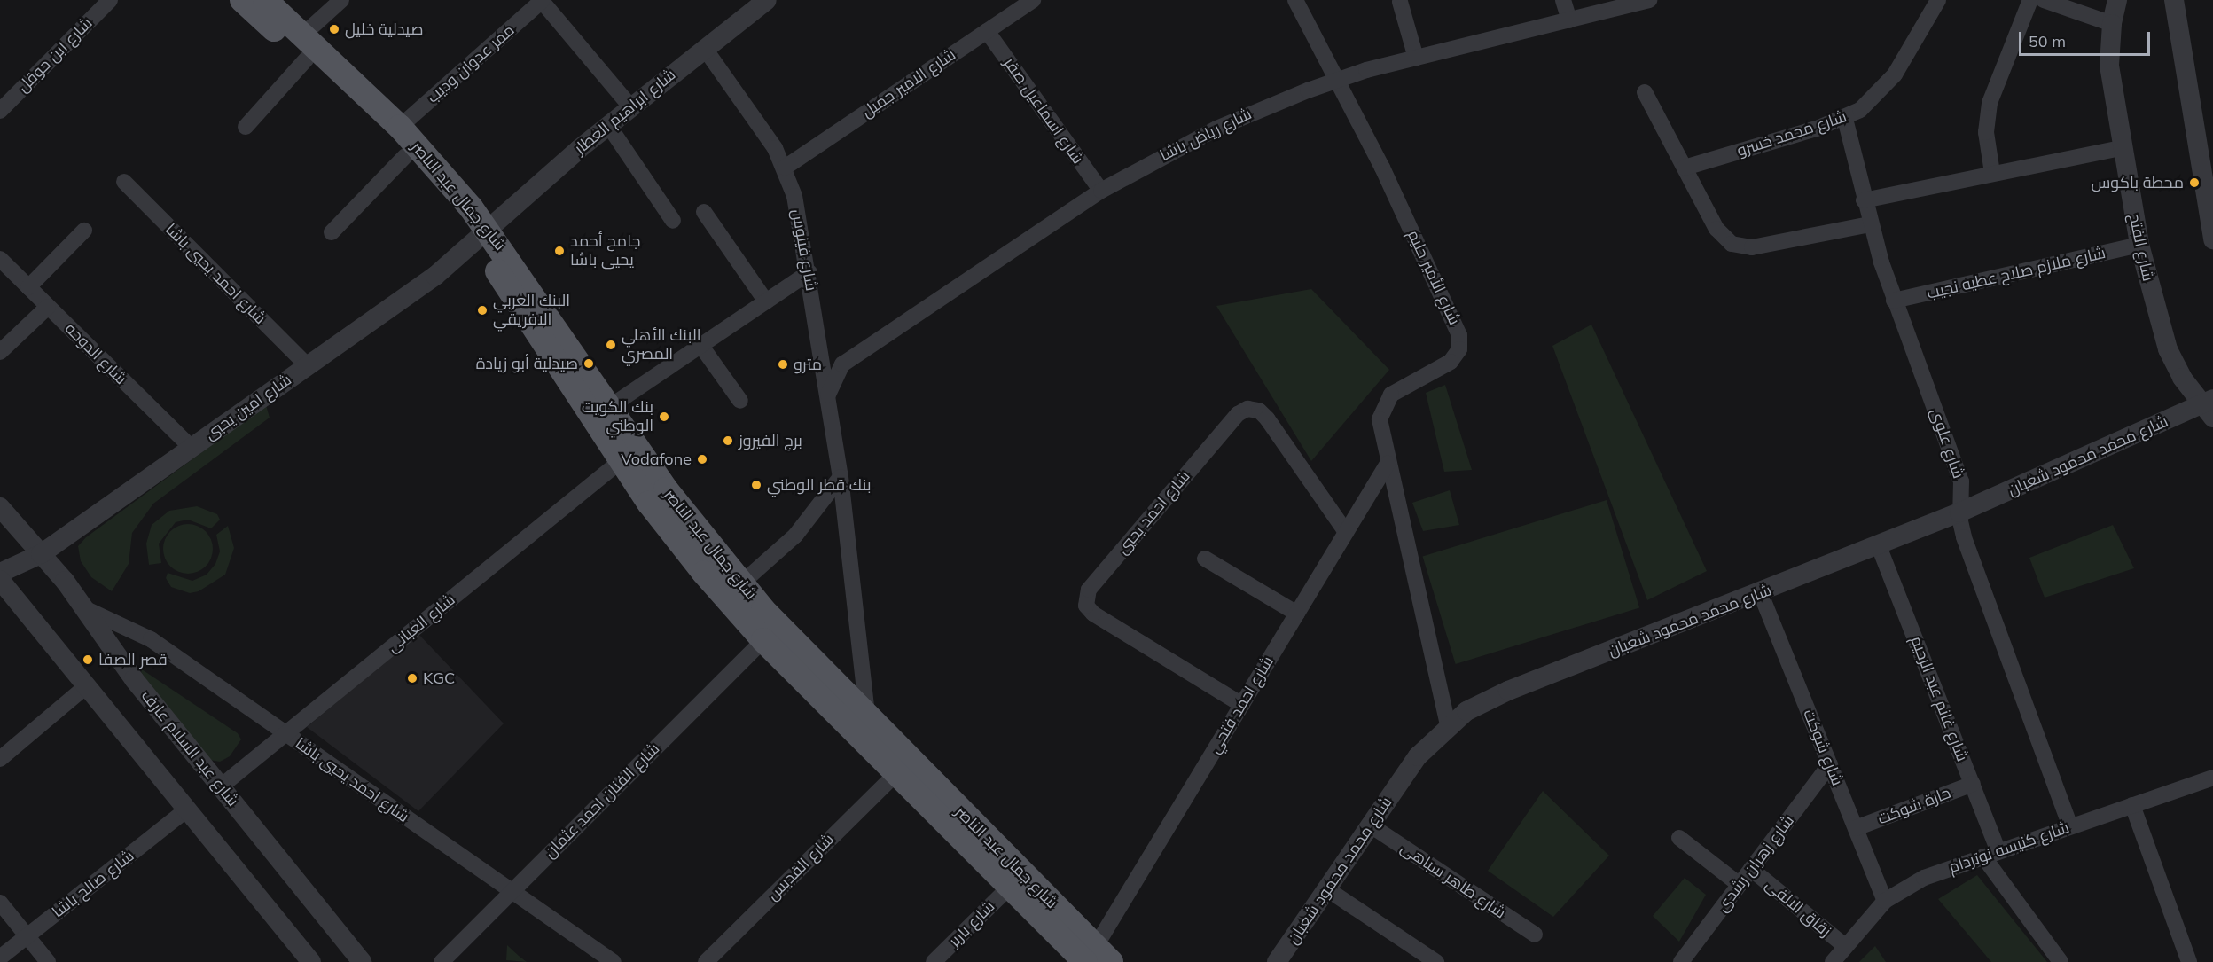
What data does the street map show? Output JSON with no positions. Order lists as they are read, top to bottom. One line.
{"streets":{"main road":["شارع جمال عبد الناصر"],"street":["شارع ابن حوقل","ممر عدوان وديب","شارع الامير جميل","شارع اسماعيل صقر","شارع ابراهيم العطار","شارع محمد خسرو","شارع رياض باشا","شارع الفتح","شارع فينوس","شارع ملازم صلاح عطيه نجيب","شارع احمد يحيي باشا","شارع الأمير حليم","شارع الدوحه","شارع امين يحيي","شارع علوى","شارع محمد محمود شعبان","شارع احمد يحيي","شارع العبانى","شارع غانم عبد الرحيم","شارع احمد فتحي","شارع شوكت","شارع عبد السلام عارف","شارع الفنان احمد عثمان","حارة شوكت","شارع كنيسه نوتردام","شارع زهران رشدى","شارع القديس","شارع طاهر سباهى","شارع صالح باشا","زقاق الالفى","شارع باربر"]},"crossings":[["ممر عدوان وديب","شارع جمال عبد الناصر"],["شارع الامير جميل","شارع اسماعيل صقر"],["شارع الامير جميل","شارع فينوس"],["شارع اسماعيل صقر","شارع رياض باشا"],["شارع ابراهيم العطار","شارع جمال عبد الناصر"],["شارع ابراهيم العطار","شارع فينوس"],["شارع ابراهيم العطار","شارع امين يحيي"],["شارع محمد خسرو","شارع علوى"],["شارع رياض باشا","شارع فينوس"],["شارع رياض باشا","شارع الأمير حليم"],["شارع جمال عبد الناصر","شارع فينوس"],["شارع جمال عبد الناصر","شارع امين يحيي"],["شارع جمال عبد الناصر","شارع العبانى"],["شارع جمال عبد الناصر","شارع احمد فتحي"],["شارع جمال عبد الناصر","شارع الفنان احمد عثمان"],["شارع جمال عبد الناصر","شارع القديس"],["شارع جمال عبد الناصر","شارع باربر"],["شارع الفتح","شارع ملازم صلاح عطيه نجيب"],["شارع الفتح","شارع محمد محمود شعبان"],["شارع ملازم صلاح عطيه نجيب","شارع علوى"],["شارع احمد يحيي باشا","شارع امين يحيي"],["شارع احمد يحيي باشا","شارع العبانى"],["شارع احمد يحيي باشا","شارع عبد السلام عارف"],["شارع احمد يحيي باشا","شارع الفنان احمد عثمان"],["شارع الأمير حليم","شارع محمد محمود شعبان"],["شارع الأمير حليم","شارع احمد فتحي"],["شارع الدوحه","شارع امين يحيي"],["شارع امين يحيي","شارع عبد السلام عارف"],["شارع علوى","شارع محمد محمود شعبان"],["شارع علوى","شارع كنيسه نوتردام"],["شارع محمد محمود شعبان","شارع غانم عبد الرحيم"],["شارع محمد محمود شعبان","شارع شوكت"],["شارع محمد محمود شعبان","شارع طاهر سباهى"],["شارع احمد يحيي","شارع احمد فتحي"],["شارع العبانى","شارع عبد السلام عارف"],["شارع غانم عبد الرحيم","حارة شوكت"],["شارع غانم عبد الرحيم","شارع كنيسه نوتردام"],["شارع شوكت","حارة شوكت"],["شارع شوكت","شارع كنيسه نوتردام"],["شارع شوكت","شارع زهران رشدى"],["شارع كنيسه نوتردام","زقاق الالفى"],["شارع زهران رشدى","زقاق الالفى"]],"places":["صيدلية خليل","محطة باكوس","جامح أحمد يحيى باشا","البنك العربي الافريقي","البنك الأهلي المصري","صيدلية أبو زيادة","مترو","بنك الكويت الوطني","برج الفيروز","Vodafone","بنك قطر الوطني","قصر الصفا","KGC"],"scale_bar":"50 m"}
